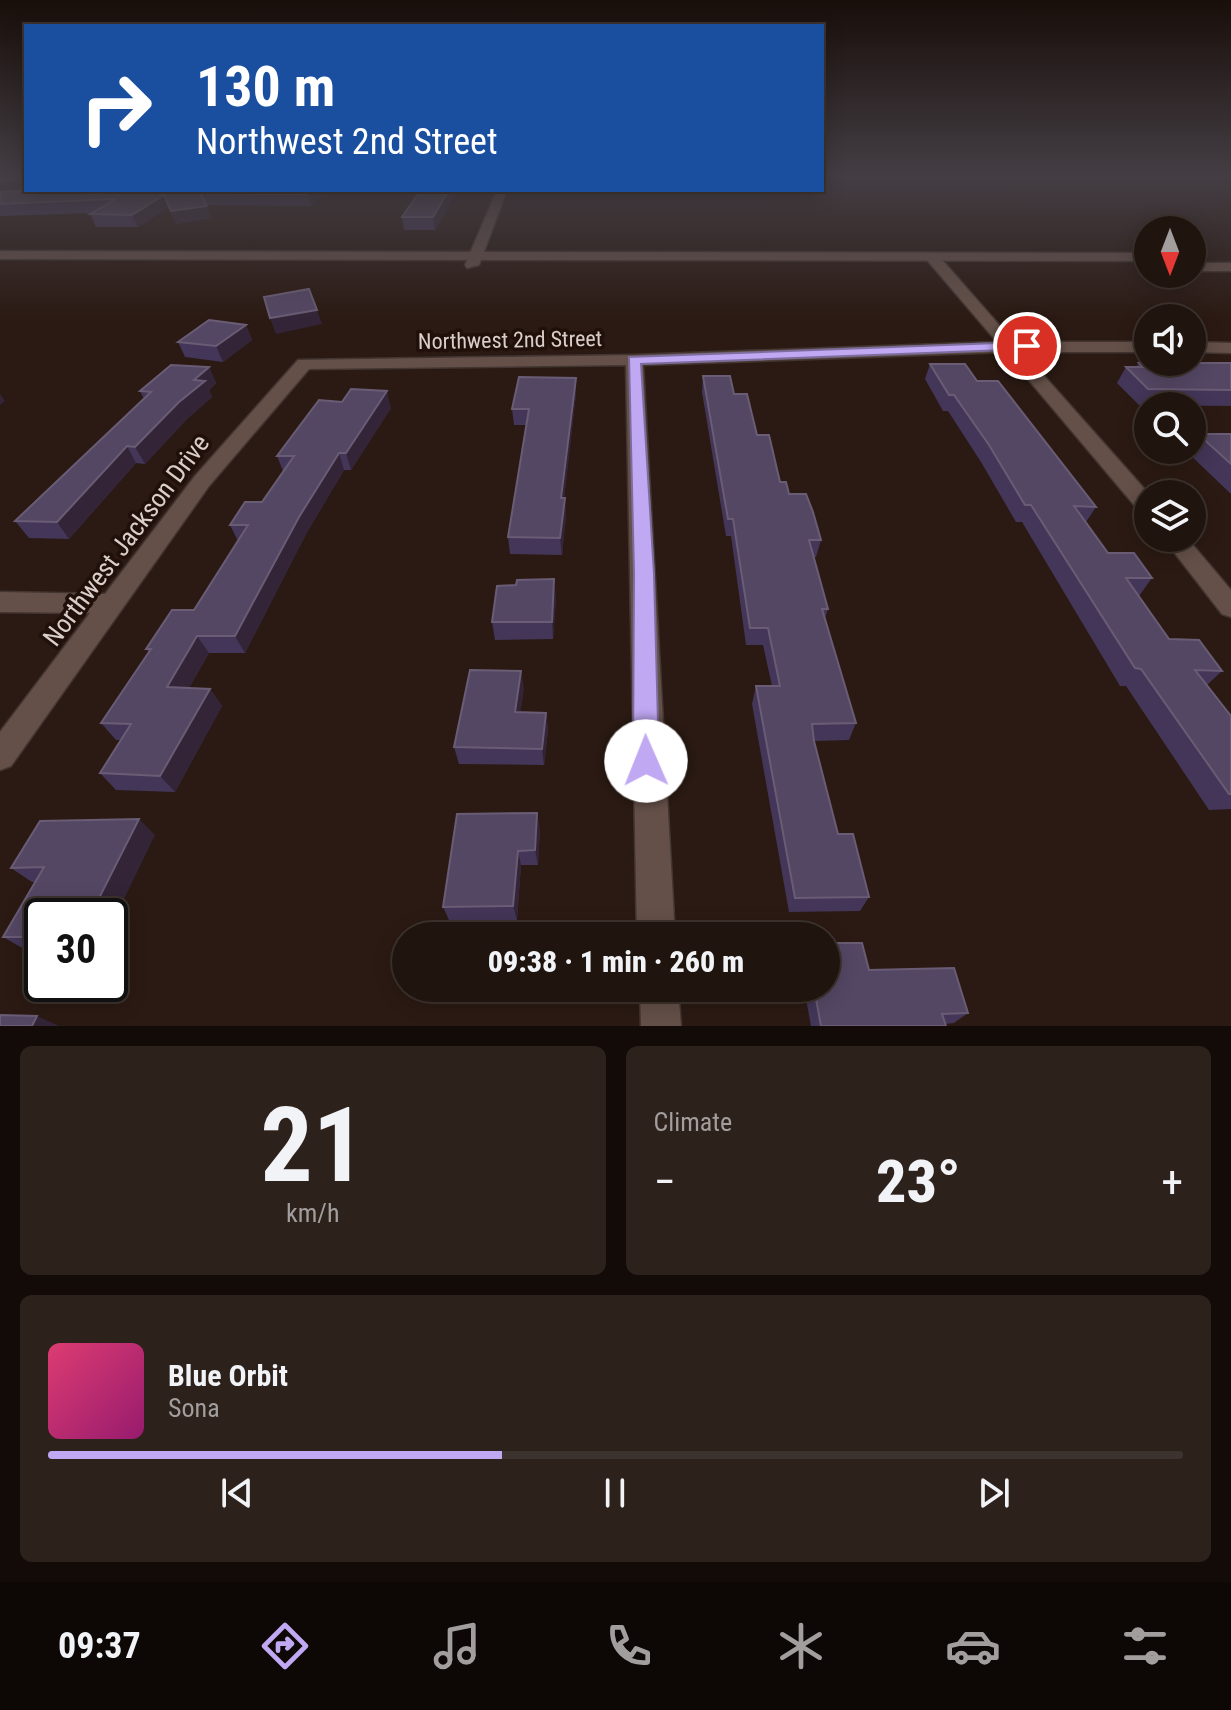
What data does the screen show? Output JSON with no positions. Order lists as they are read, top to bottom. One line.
{"streets":{"street":["Northwest 2nd Street","Northwest Jackson Drive"]},"crossings":[["Northwest 2nd Street","Northwest Jackson Drive"]],"north":"bottom","page":{"turn":["130 m","Northwest 2nd Street"],"limit":"30","trip":"09:38 · 1 min · 260 m","tile":[["21","km/h"],"Climate"],"heat":["−","23°","+"],"song":["Blue Orbit","Sona"],"tabs":"09:37"}}
